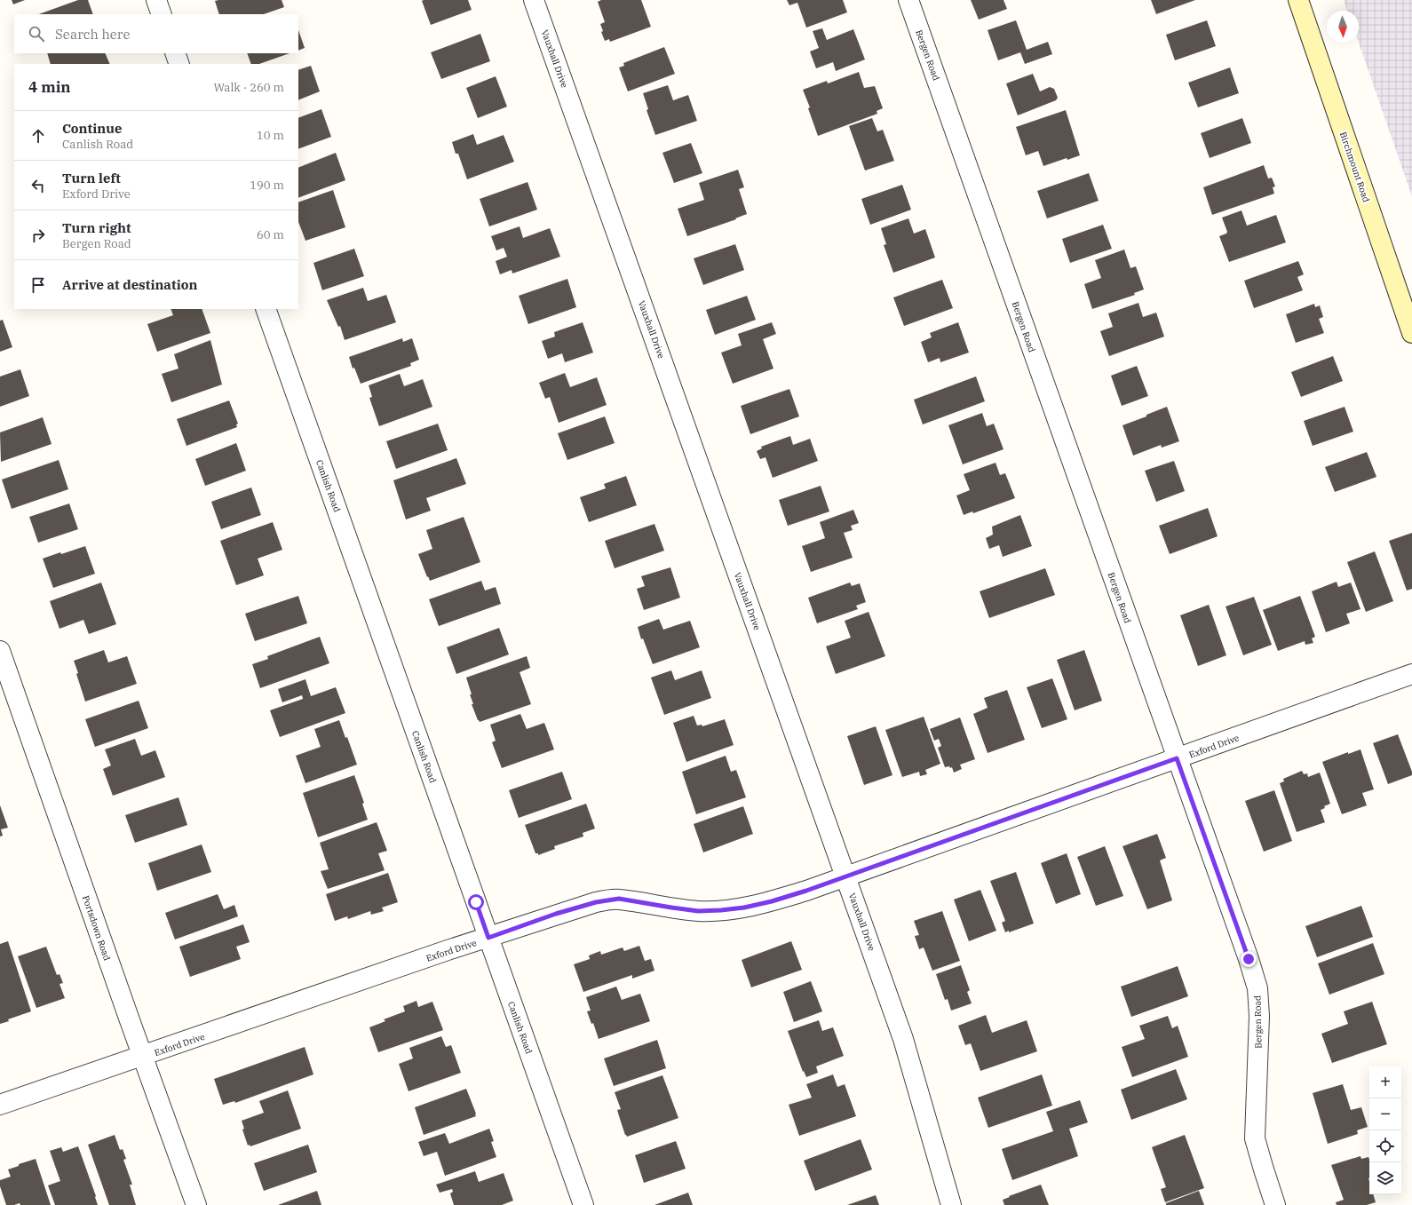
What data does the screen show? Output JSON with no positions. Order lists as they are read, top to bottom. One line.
{"streets":{"main road":["Birchmount Road"],"street":["Bergen Road","Vauxhall Drive","Canlish Road","Exford Drive","Portsdown Road"]},"crossings":[["Bergen Road","Exford Drive"],["Vauxhall Drive","Exford Drive"],["Canlish Road","Exford Drive"],["Exford Drive","Portsdown Road"]],"north":"bottom","page":{"search":"Search here","heading":["4 min","Walk · 260 m"],"list":[["Continue","Canlish Road","10 m"],["Turn left","Exford Drive","190 m"],["Turn right","Bergen Road","60 m"],"Arrive at destination"],"map_buttons":["+","−"]}}
